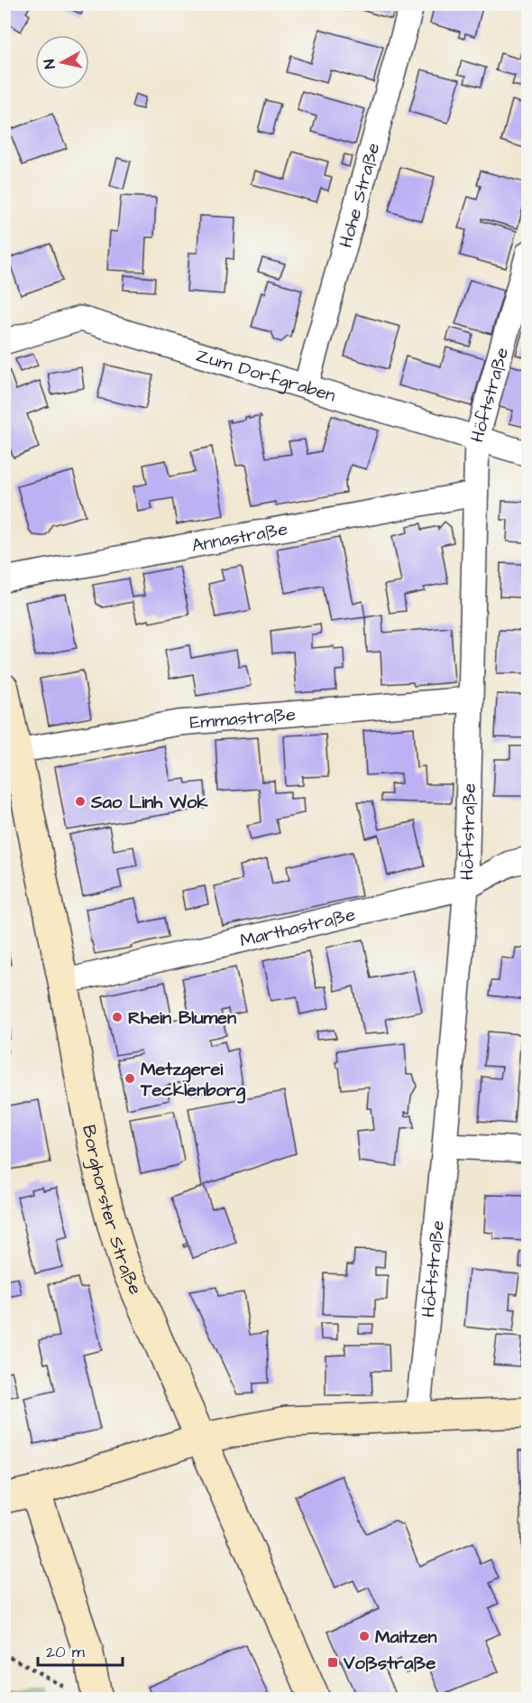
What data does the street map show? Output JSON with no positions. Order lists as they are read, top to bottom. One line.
{"streets":{"main road":["Borghorster Straße"],"street":["Hohe Straße","Zum Dorfgraben","Höftstraße","Annastraße","Emmastraße","Marthastraße"]},"crossings":[["Hohe Straße","Zum Dorfgraben"],["Zum Dorfgraben","Höftstraße"],["Höftstraße","Annastraße"],["Höftstraße","Emmastraße"],["Höftstraße","Marthastraße"],["Emmastraße","Borghorster Straße"],["Marthastraße","Borghorster Straße"]],"places":{"other":["Sao Linh Wok","Rhein Blumen","Metzgerei Tecklenborg","Maitzen"],"transit":["Voßstraße"]},"scale_bar":"20 m","north":"left"}
